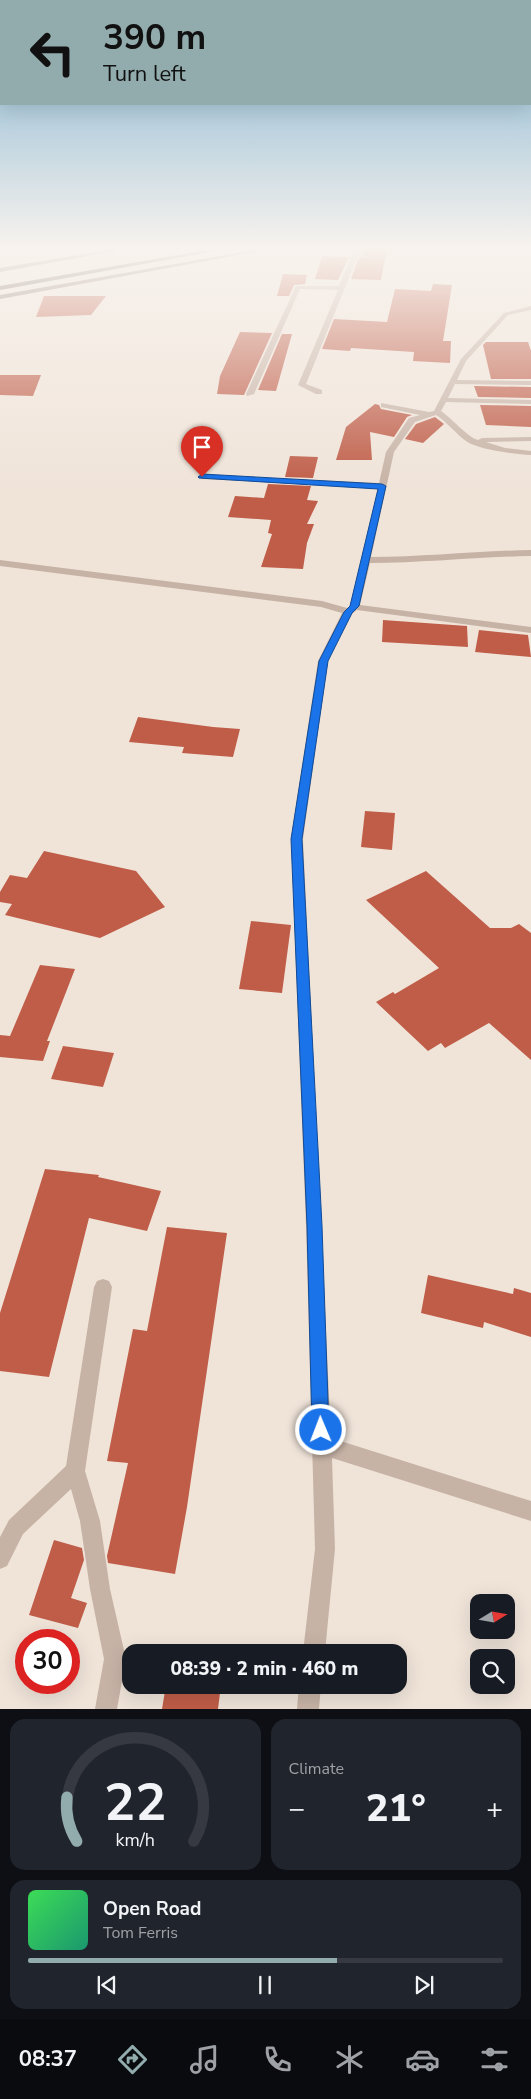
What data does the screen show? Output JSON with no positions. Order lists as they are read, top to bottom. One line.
{"north":"right","page":{"turn":["390 m","Turn left"],"limit":"30","trip":"08:39 · 2 min · 460 m","tile":"Climate","heat":["−","21°","+"],"song":["Open Road","Tom Ferris"],"tabs":"08:37","gauge":["22","km/h"]}}
